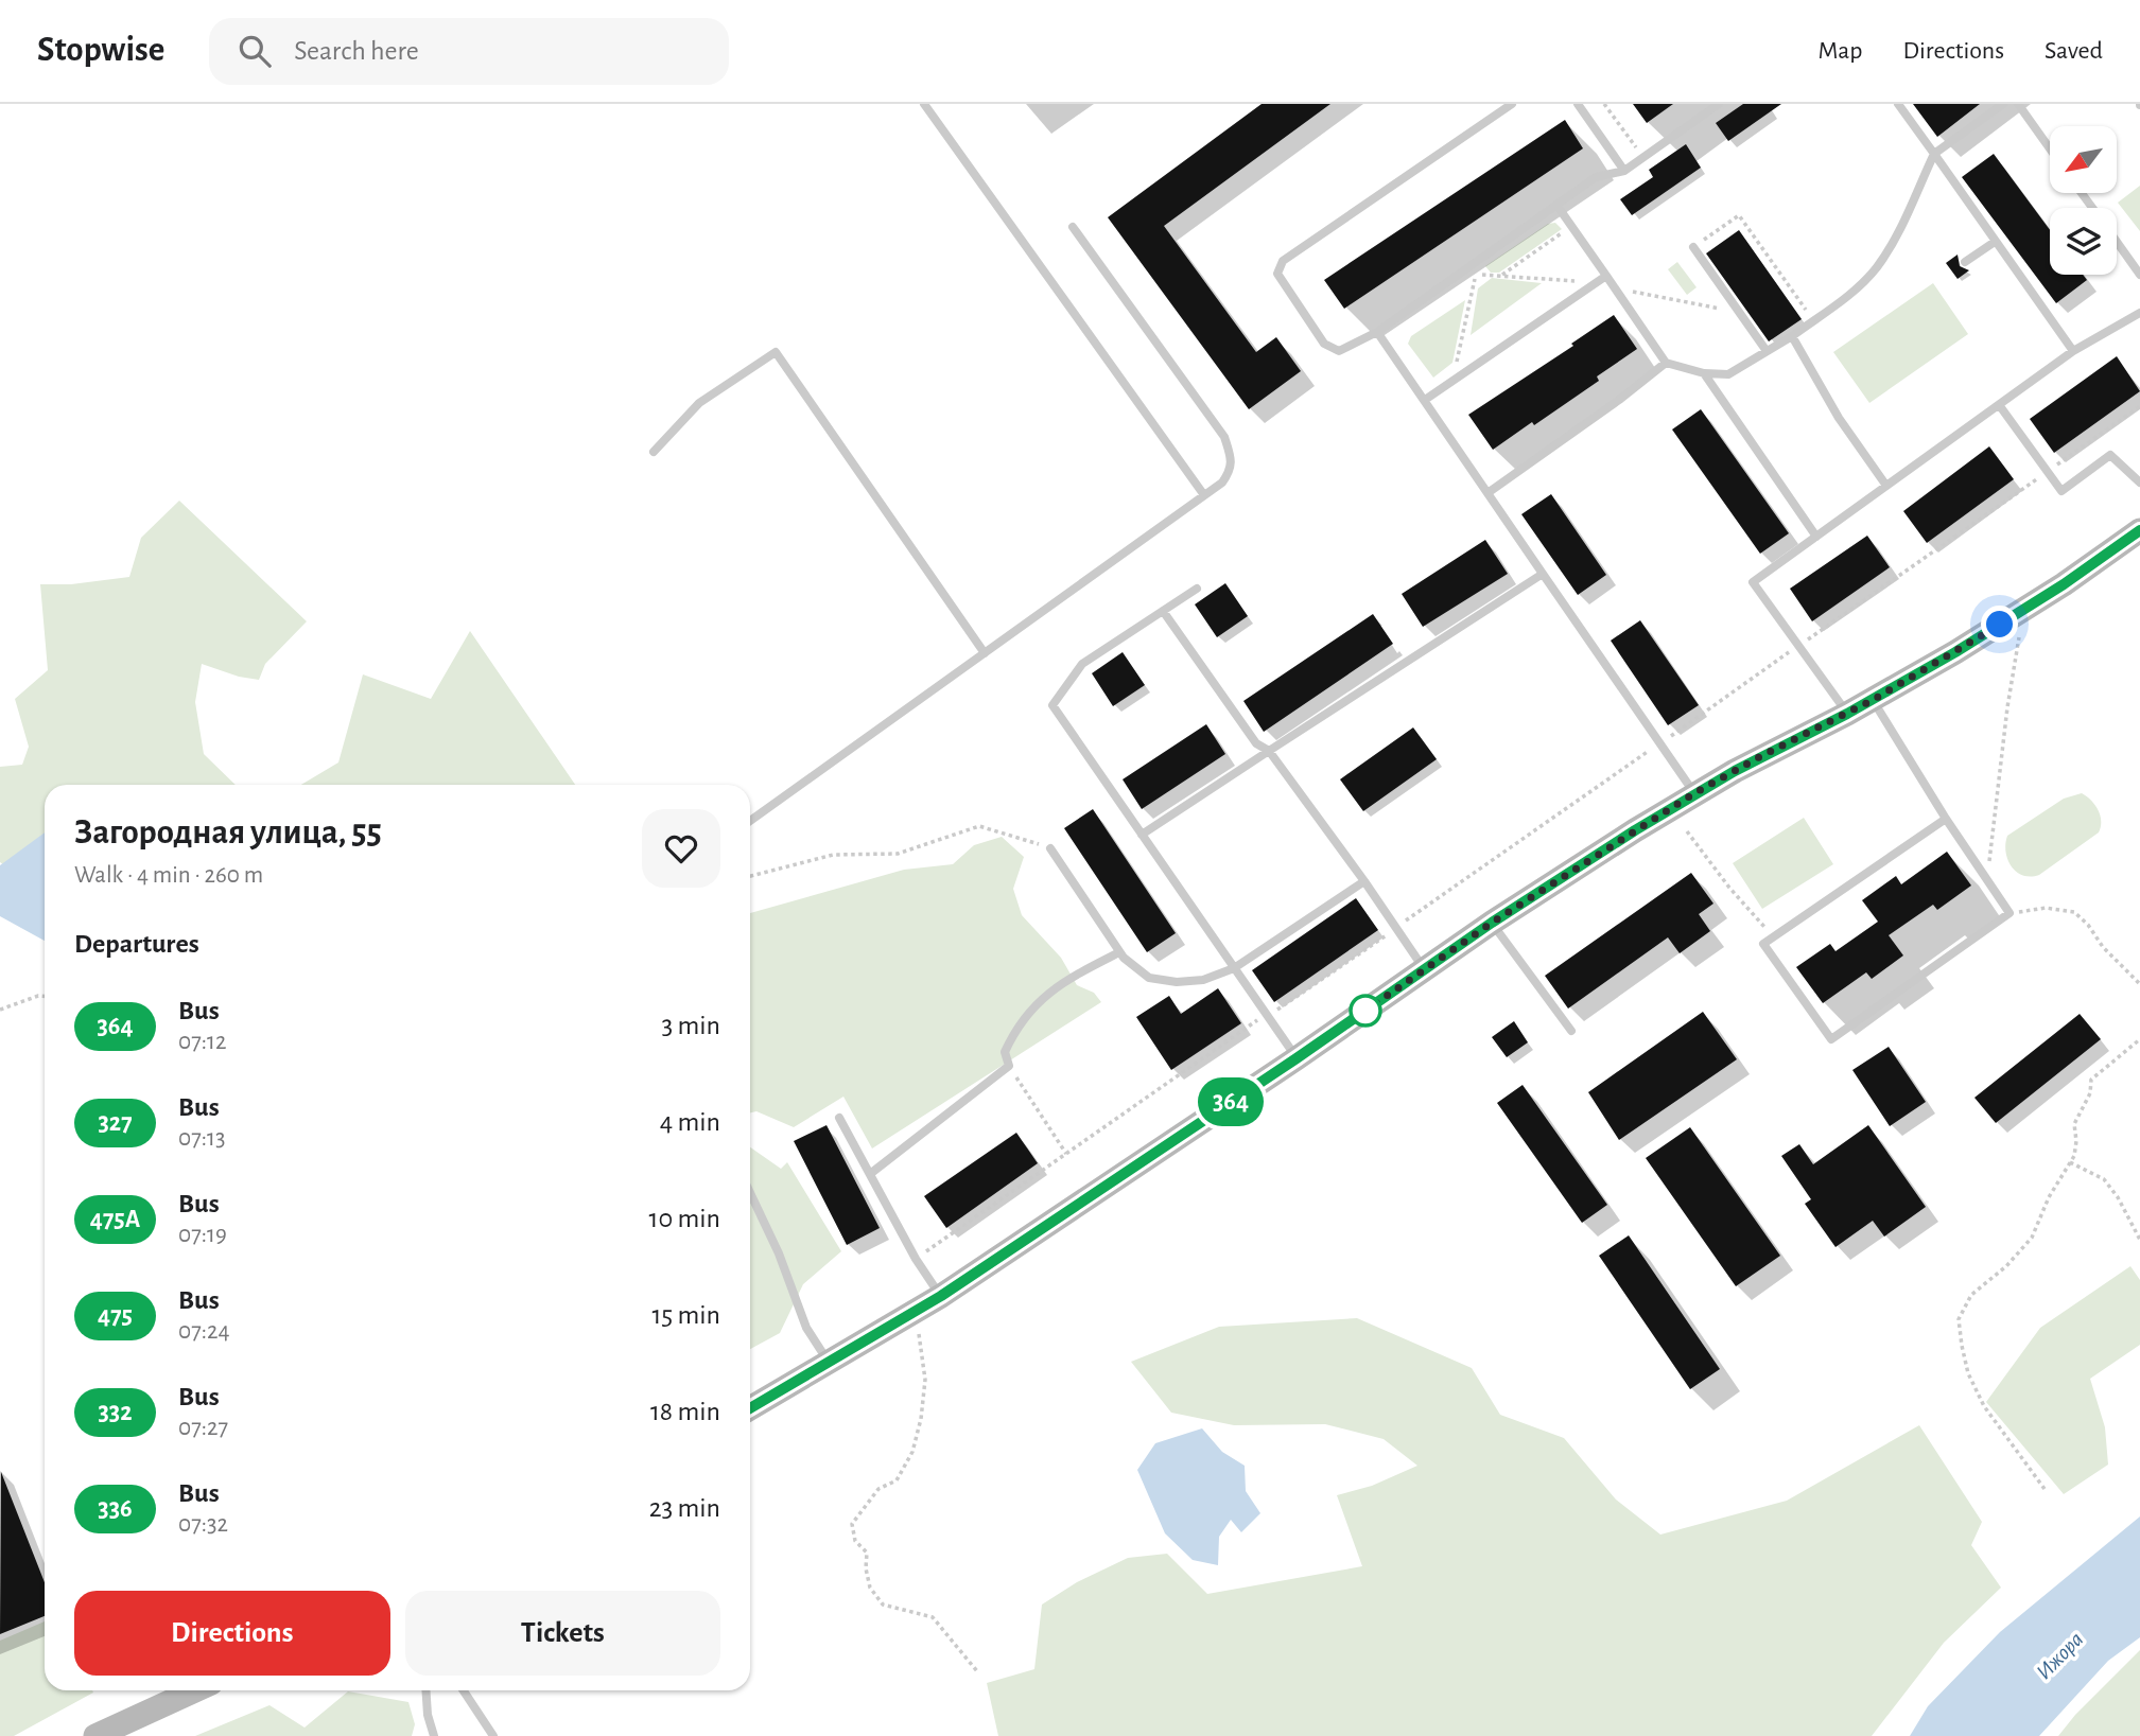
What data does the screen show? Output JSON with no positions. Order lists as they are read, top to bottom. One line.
{"water":["Ижора"],"lines":["bus line 364"],"north":"bottom left","page":{"header":"Stopwise","search":"Search here","nav":["Map","Directions","Saved"],"on_map":"364","heading":[["Загородная улица, 55","Walk · 4 min · 260 m"],"Departures"],"list":[{"mark":"364","name":"Bus","note":"07:12","value":"3 min"},{"mark":"327","name":"Bus","note":"07:13","value":"4 min"},{"mark":"475А","name":"Bus","note":"07:19","value":"10 min"},{"mark":"475","name":"Bus","note":"07:24","value":"15 min"},{"mark":"332","name":"Bus","note":"07:27","value":"18 min"},{"mark":"336","name":"Bus","note":"07:32","value":"23 min"}],"buttons":["Directions","Tickets"]}}
